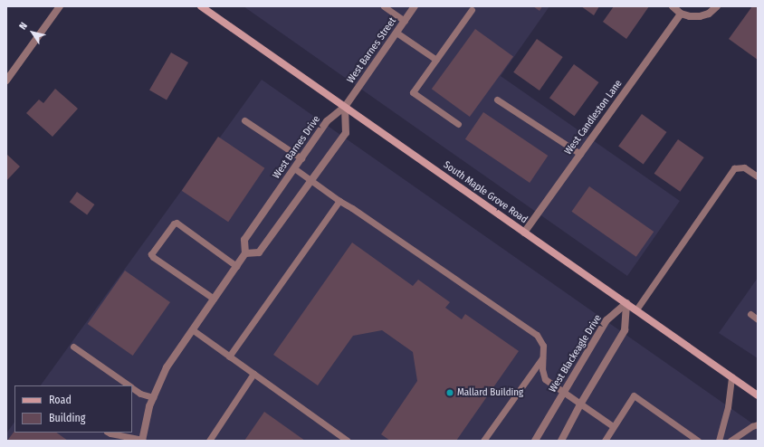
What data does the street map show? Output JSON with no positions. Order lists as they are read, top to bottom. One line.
{"streets":{"main road":["South Maple Grove Road"],"street":["West Barnes Street","West Candleston Lane","West Barnes Drive","West Blackeagle Drive"]},"crossings":[["West Barnes Street","West Barnes Drive"],["West Barnes Street","South Maple Grove Road"],["West Candleston Lane","South Maple Grove Road"],["West Barnes Drive","South Maple Grove Road"],["South Maple Grove Road","West Blackeagle Drive"]],"places":["Mallard Building"],"legend":["Road","Building"],"north":"top left"}
